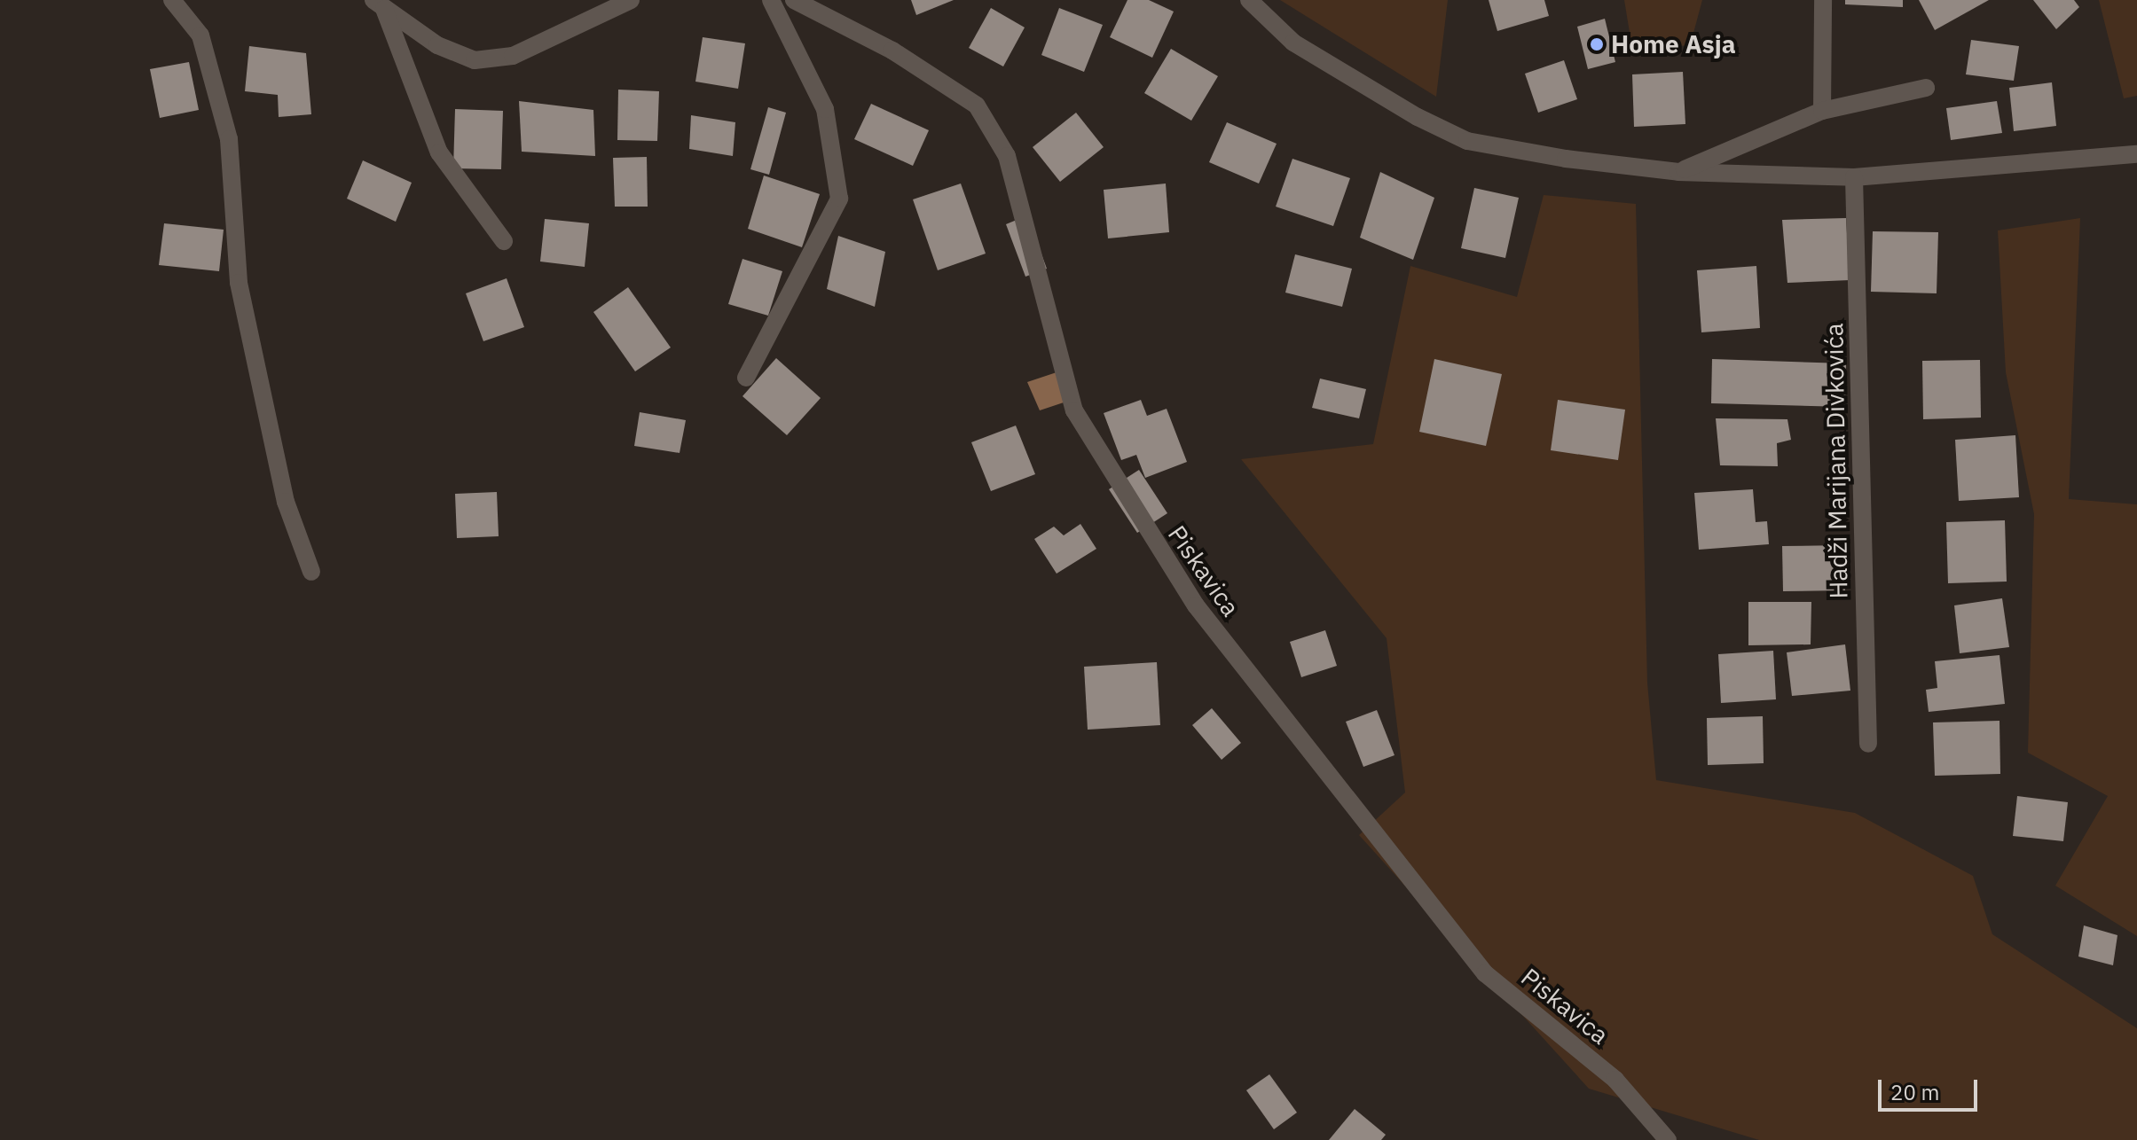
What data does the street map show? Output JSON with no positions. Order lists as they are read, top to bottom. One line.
{"streets":{"street":["Hadži Marijana Divkovića","Piskavica"]},"places":["Home Asja"],"scale_bar":"20 m"}
